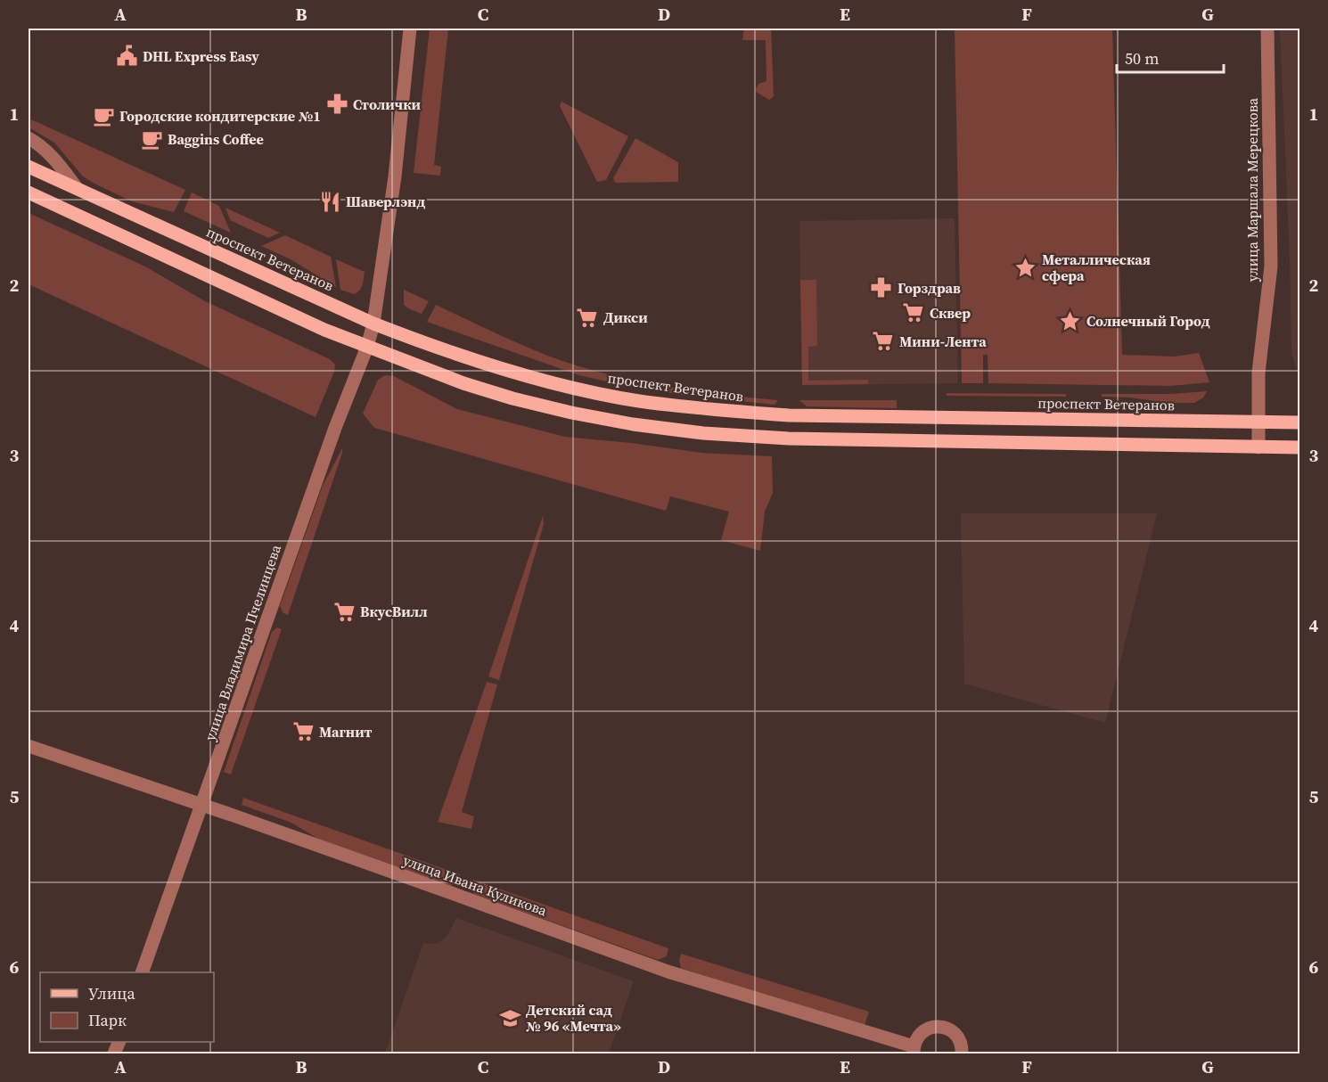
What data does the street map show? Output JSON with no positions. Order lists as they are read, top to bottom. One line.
{"streets":{"main road":["проспект Ветеранов"],"street":["улица Маршала Мерецкова","улица Владимира Пчелинцева","улица Ивана Куликова"]},"crossings":[["улица Маршала Мерецкова","проспект Ветеранов"],["проспект Ветеранов","улица Владимира Пчелинцева"],["улица Владимира Пчелинцева","улица Ивана Куликова"]],"places":{"public building":["DHL Express Easy"],"pharmacy":["Столички","Горздрав"],"cafe":["Городские кондитерские №1","Baggins Coffee"],"restaurant":["Шаверлэнд"],"place":["Металлическая сфера","Солнечный Город"],"supermarket":["Сквер","Дикси","Мини-Лента","ВкусВилл","Магнит"],"school or university":["Детский сад № 96 «Мечта»"]},"legend":["Улица","Парк"],"scale_bar":"50 m","grid":{"columns":["A","B","C","D","E","F","G"],"rows":["1","2","3","4","5","6"]}}
